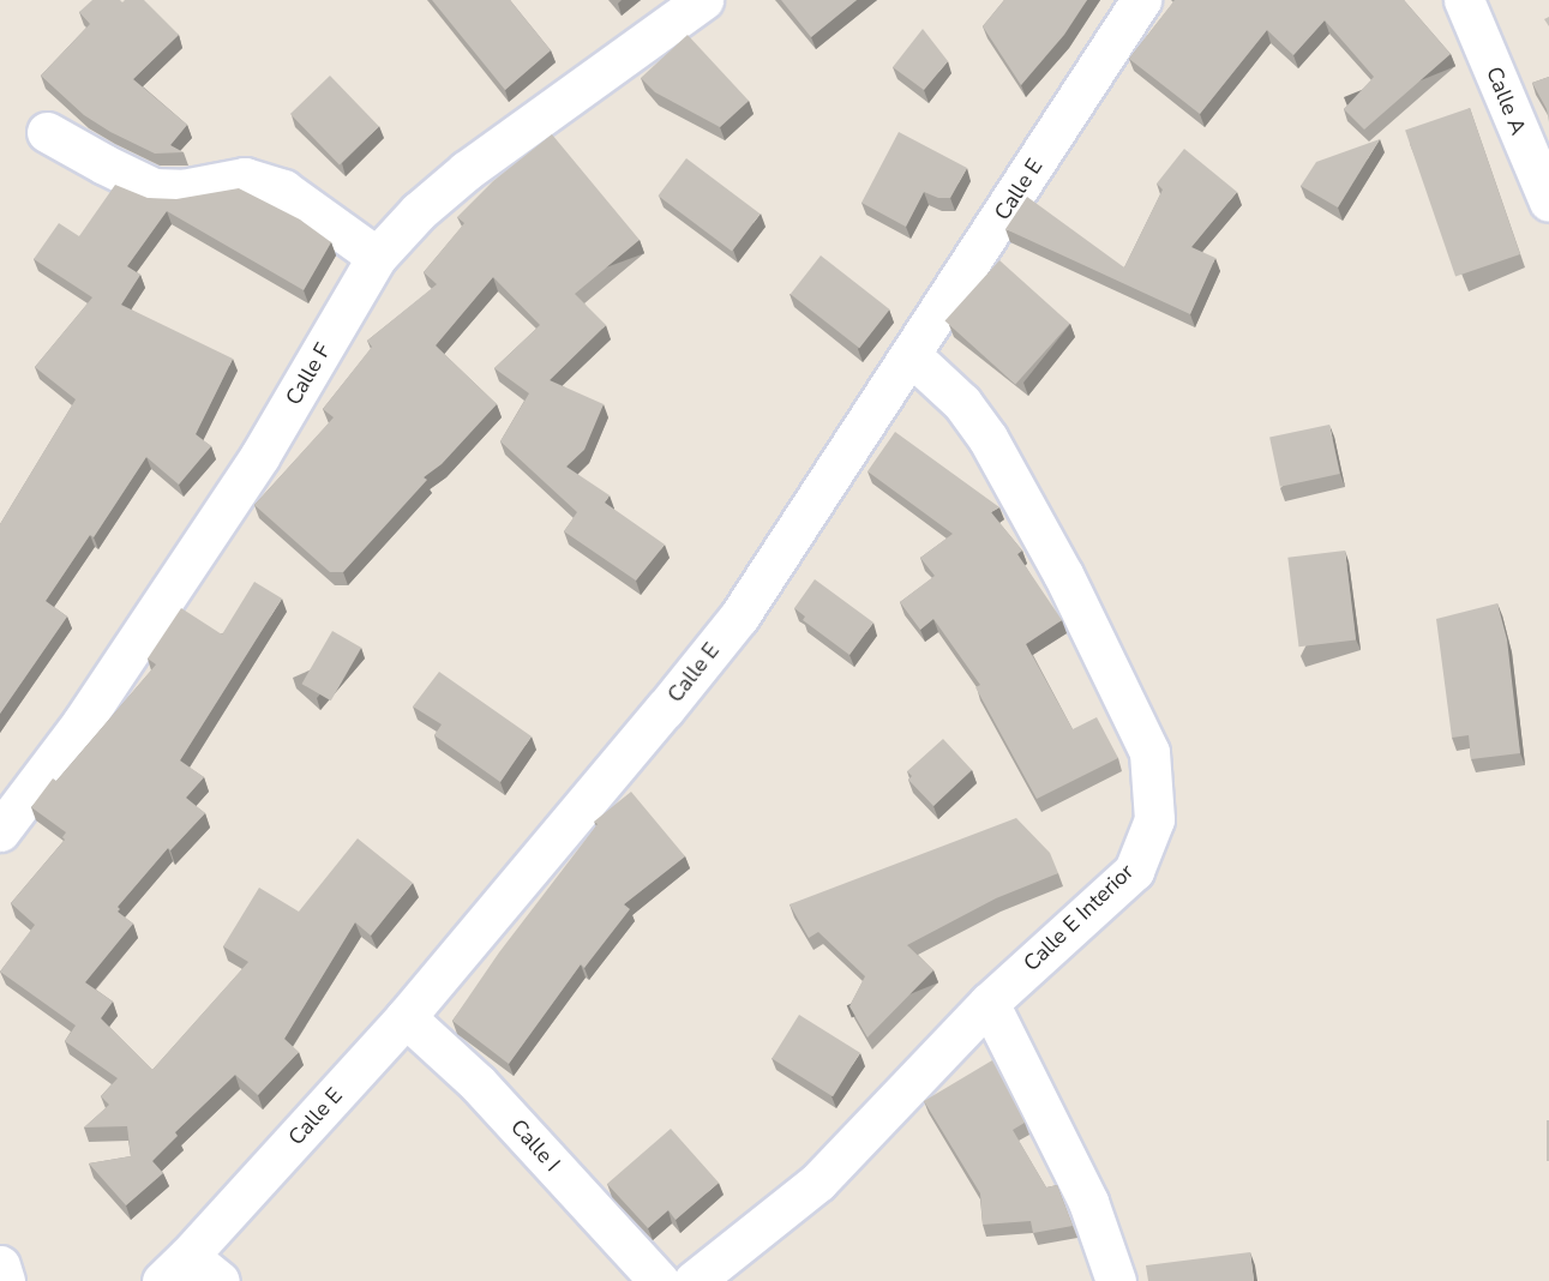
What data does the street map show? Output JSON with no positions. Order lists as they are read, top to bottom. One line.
{"streets":{"street":["Calle A","Calle E","Calle F","Calle E Interior","Calle I"]},"crossings":[["Calle E","Calle E Interior"],["Calle E","Calle I"]]}
